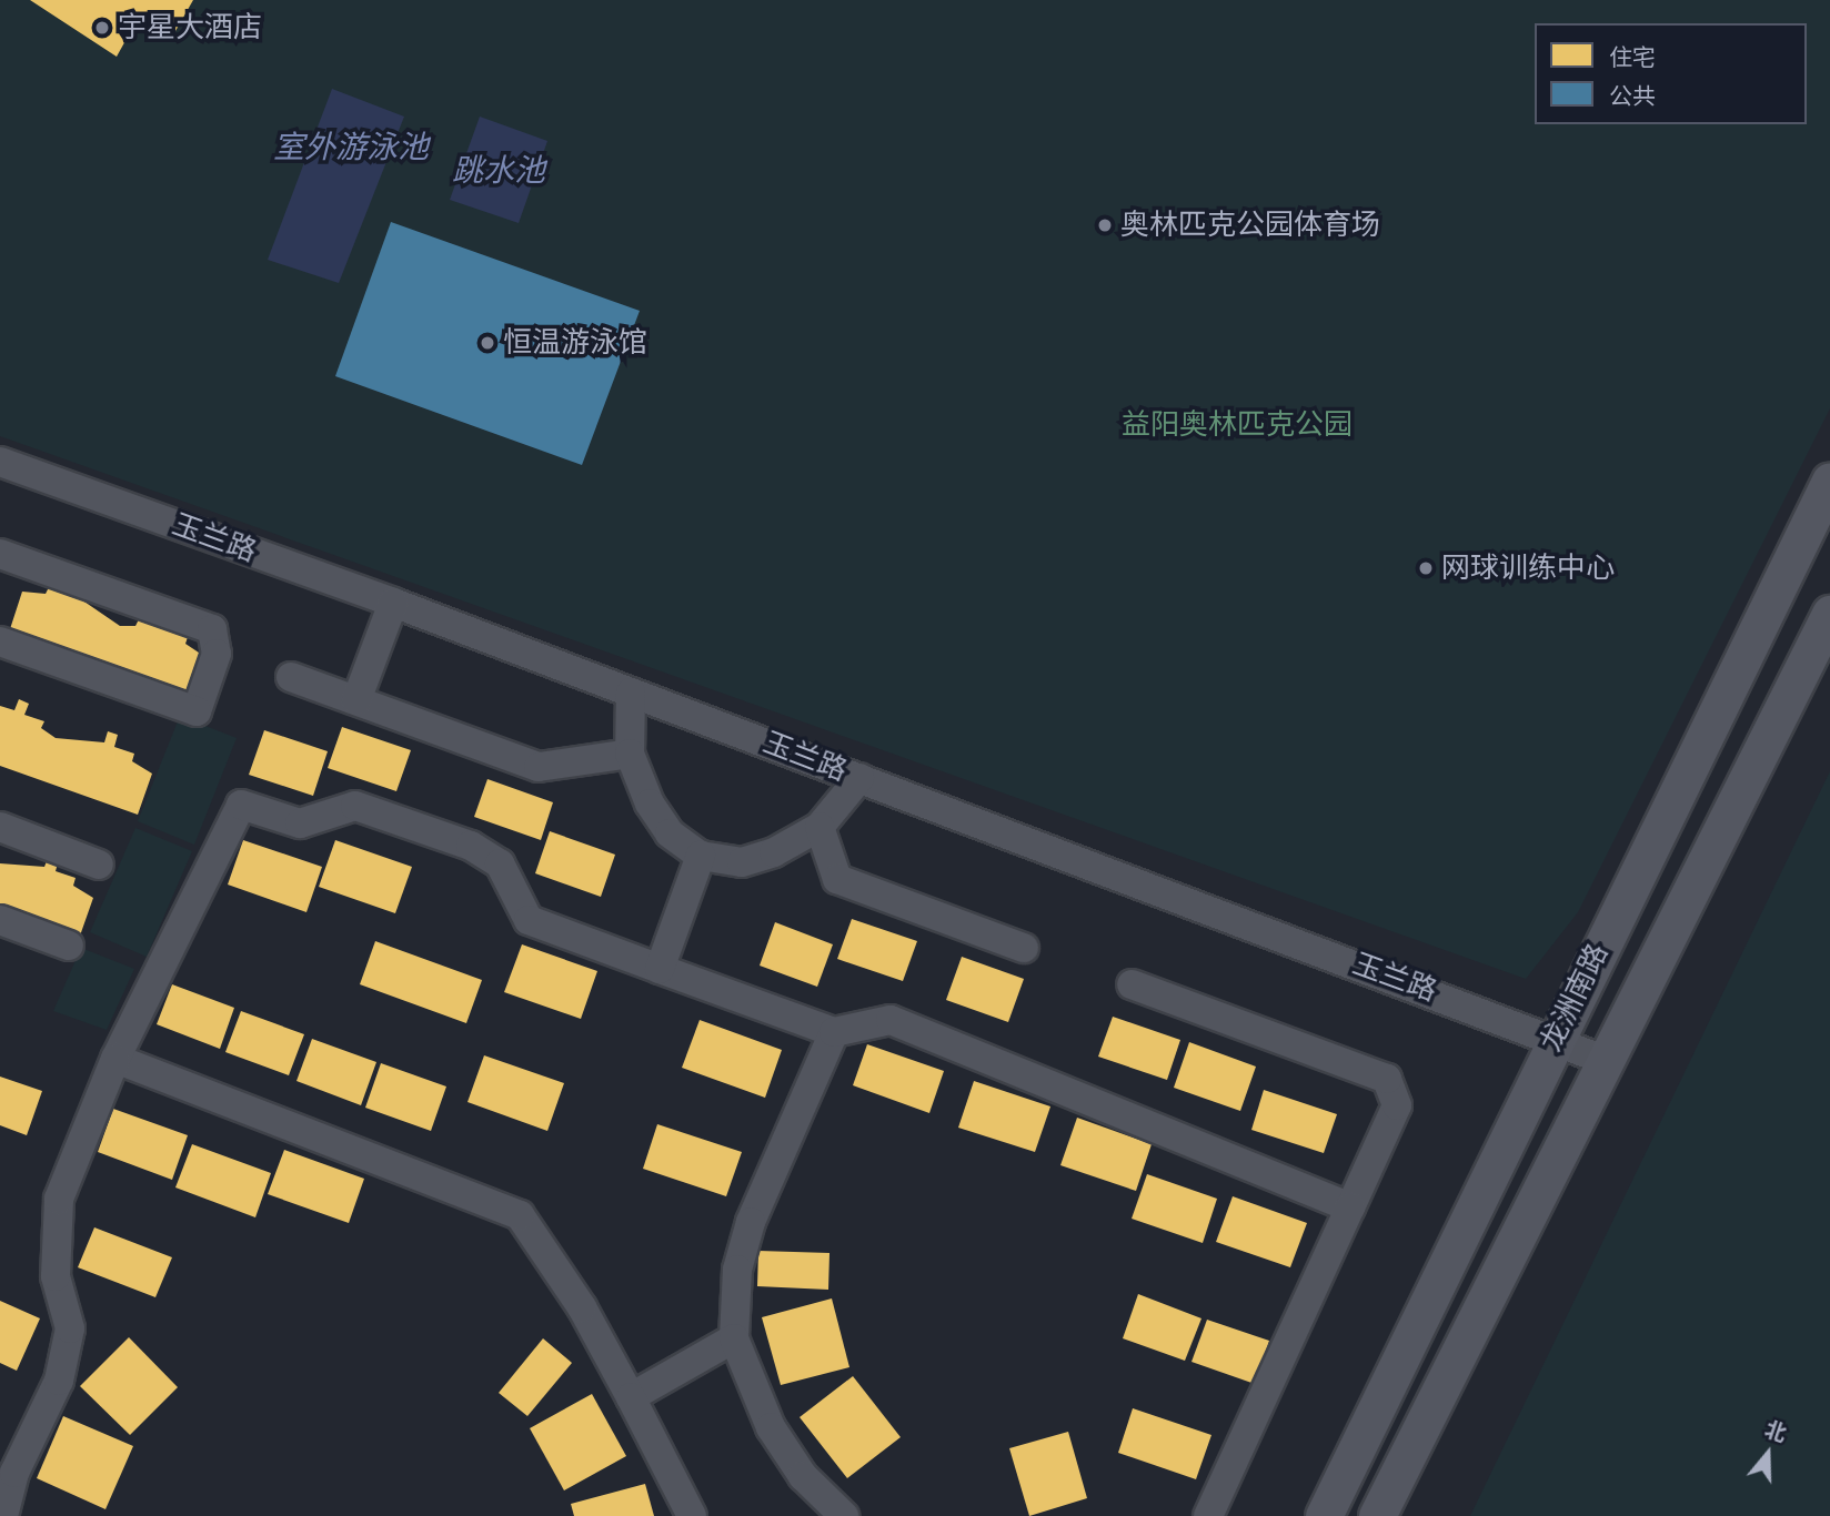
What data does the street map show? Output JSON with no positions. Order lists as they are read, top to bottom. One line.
{"streets":{"main road":["龙洲南路"],"street":["玉兰路"]},"crossings":[["玉兰路","龙洲南路"]],"water":["室外游泳池","跳水池"],"parks":["益阳奥林匹克公园"],"places":["宇星大酒店","奥林匹克公园体育场","恒温游泳馆","网球训练中心"],"legend":["住宅","公共"],"north":"top"}
